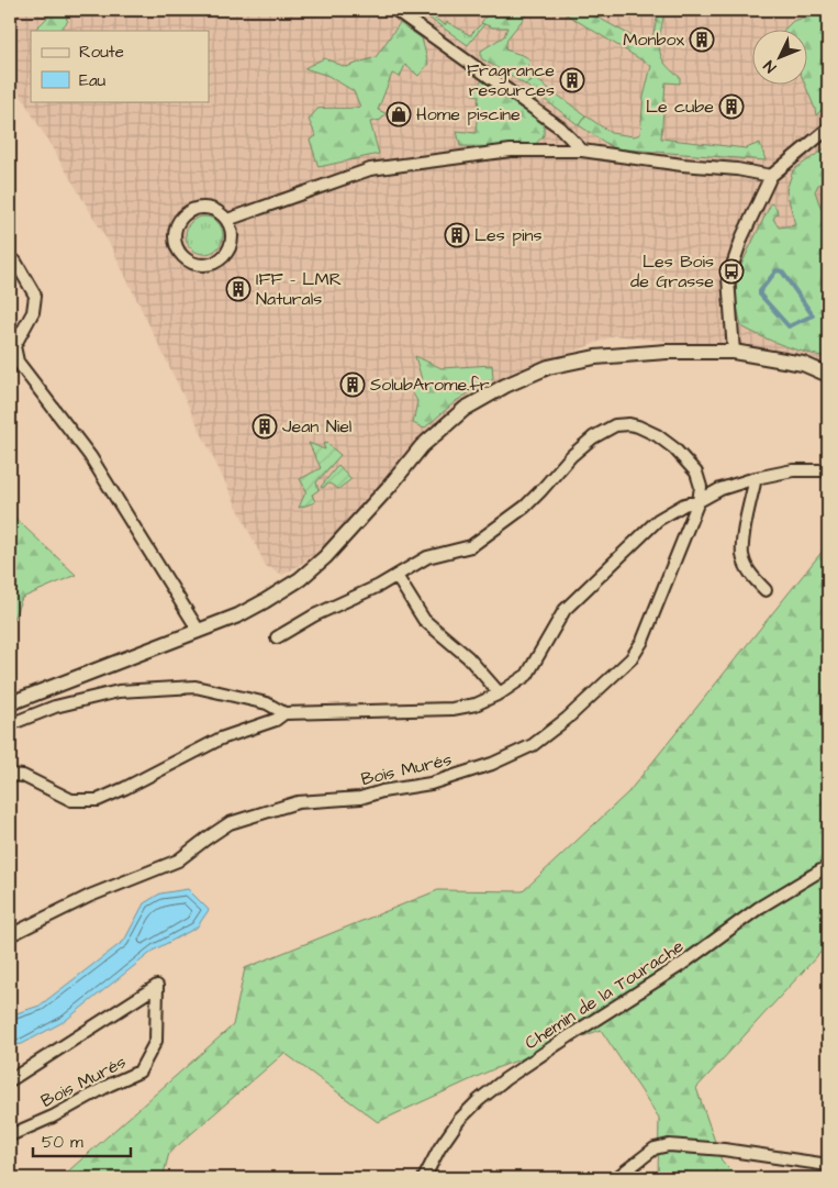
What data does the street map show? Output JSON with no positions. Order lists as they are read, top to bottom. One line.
{"streets":{"street":["Bois Murés","Chemin de la Tourache"]},"places":{"building":["Monbox","Fragrance resources","Le cube","Les pins","IFF - LMR Naturals","SolubArome.fr","Jean Niel"],"shop":["Home piscine"],"bus stop":["Les Bois de Grasse"]},"legend":["Route","Eau"],"scale_bar":"50 m","north":"bottom left"}
